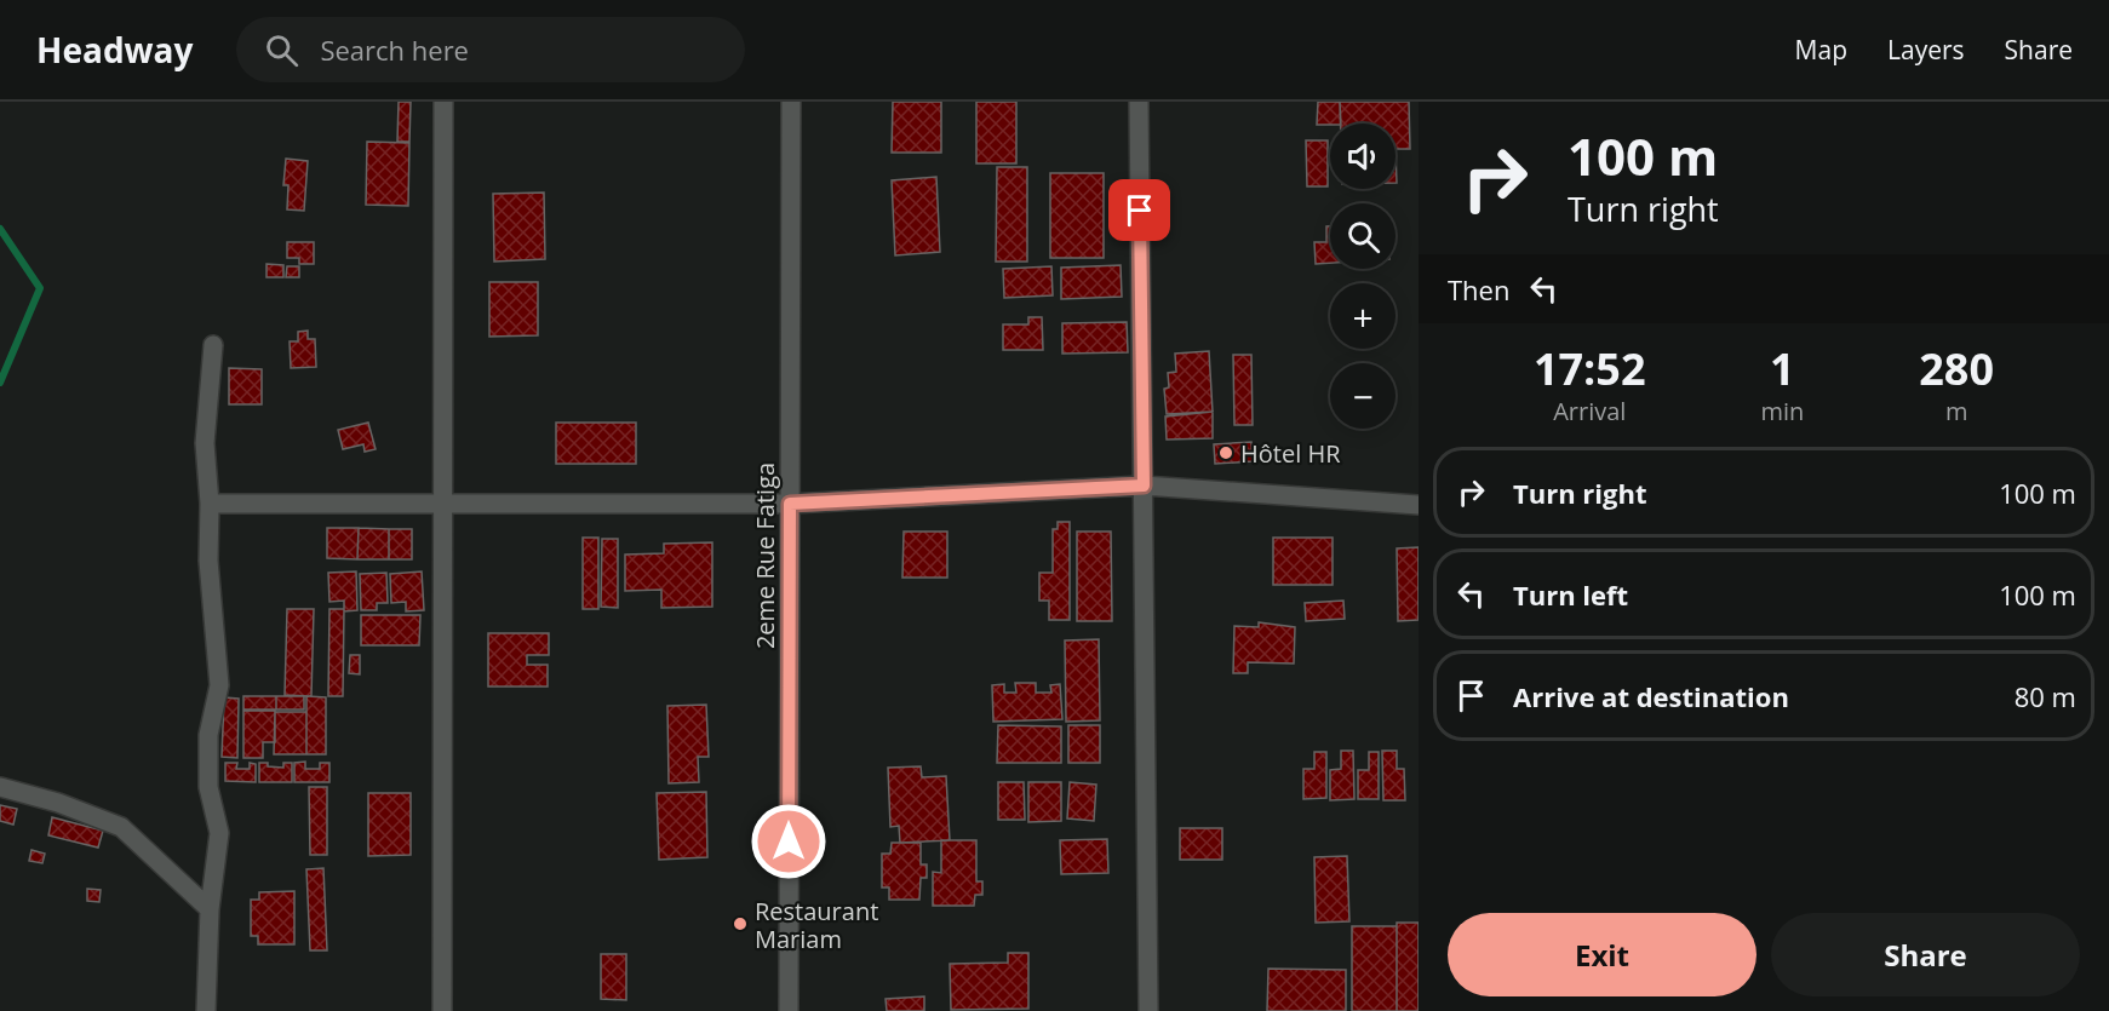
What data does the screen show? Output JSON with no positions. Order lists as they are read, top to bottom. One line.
{"streets":{"street":["2eme Rue Fatiga"]},"places":["Hôtel HR","Restaurant Mariam"],"page":{"header":"Headway","search":"Search here","nav":["Map","Layers","Share"],"turn":["100 m","Turn right"],"map_buttons":["+","−"],"then":"Then","eta":["17:52","Arrival","1","min","280","m"],"list":[{"name":"Turn right","value":"100 m"},{"name":"Turn left","value":"100 m"},{"name":"Arrive at destination","value":"80 m"}],"buttons":["Exit","Share"]}}
